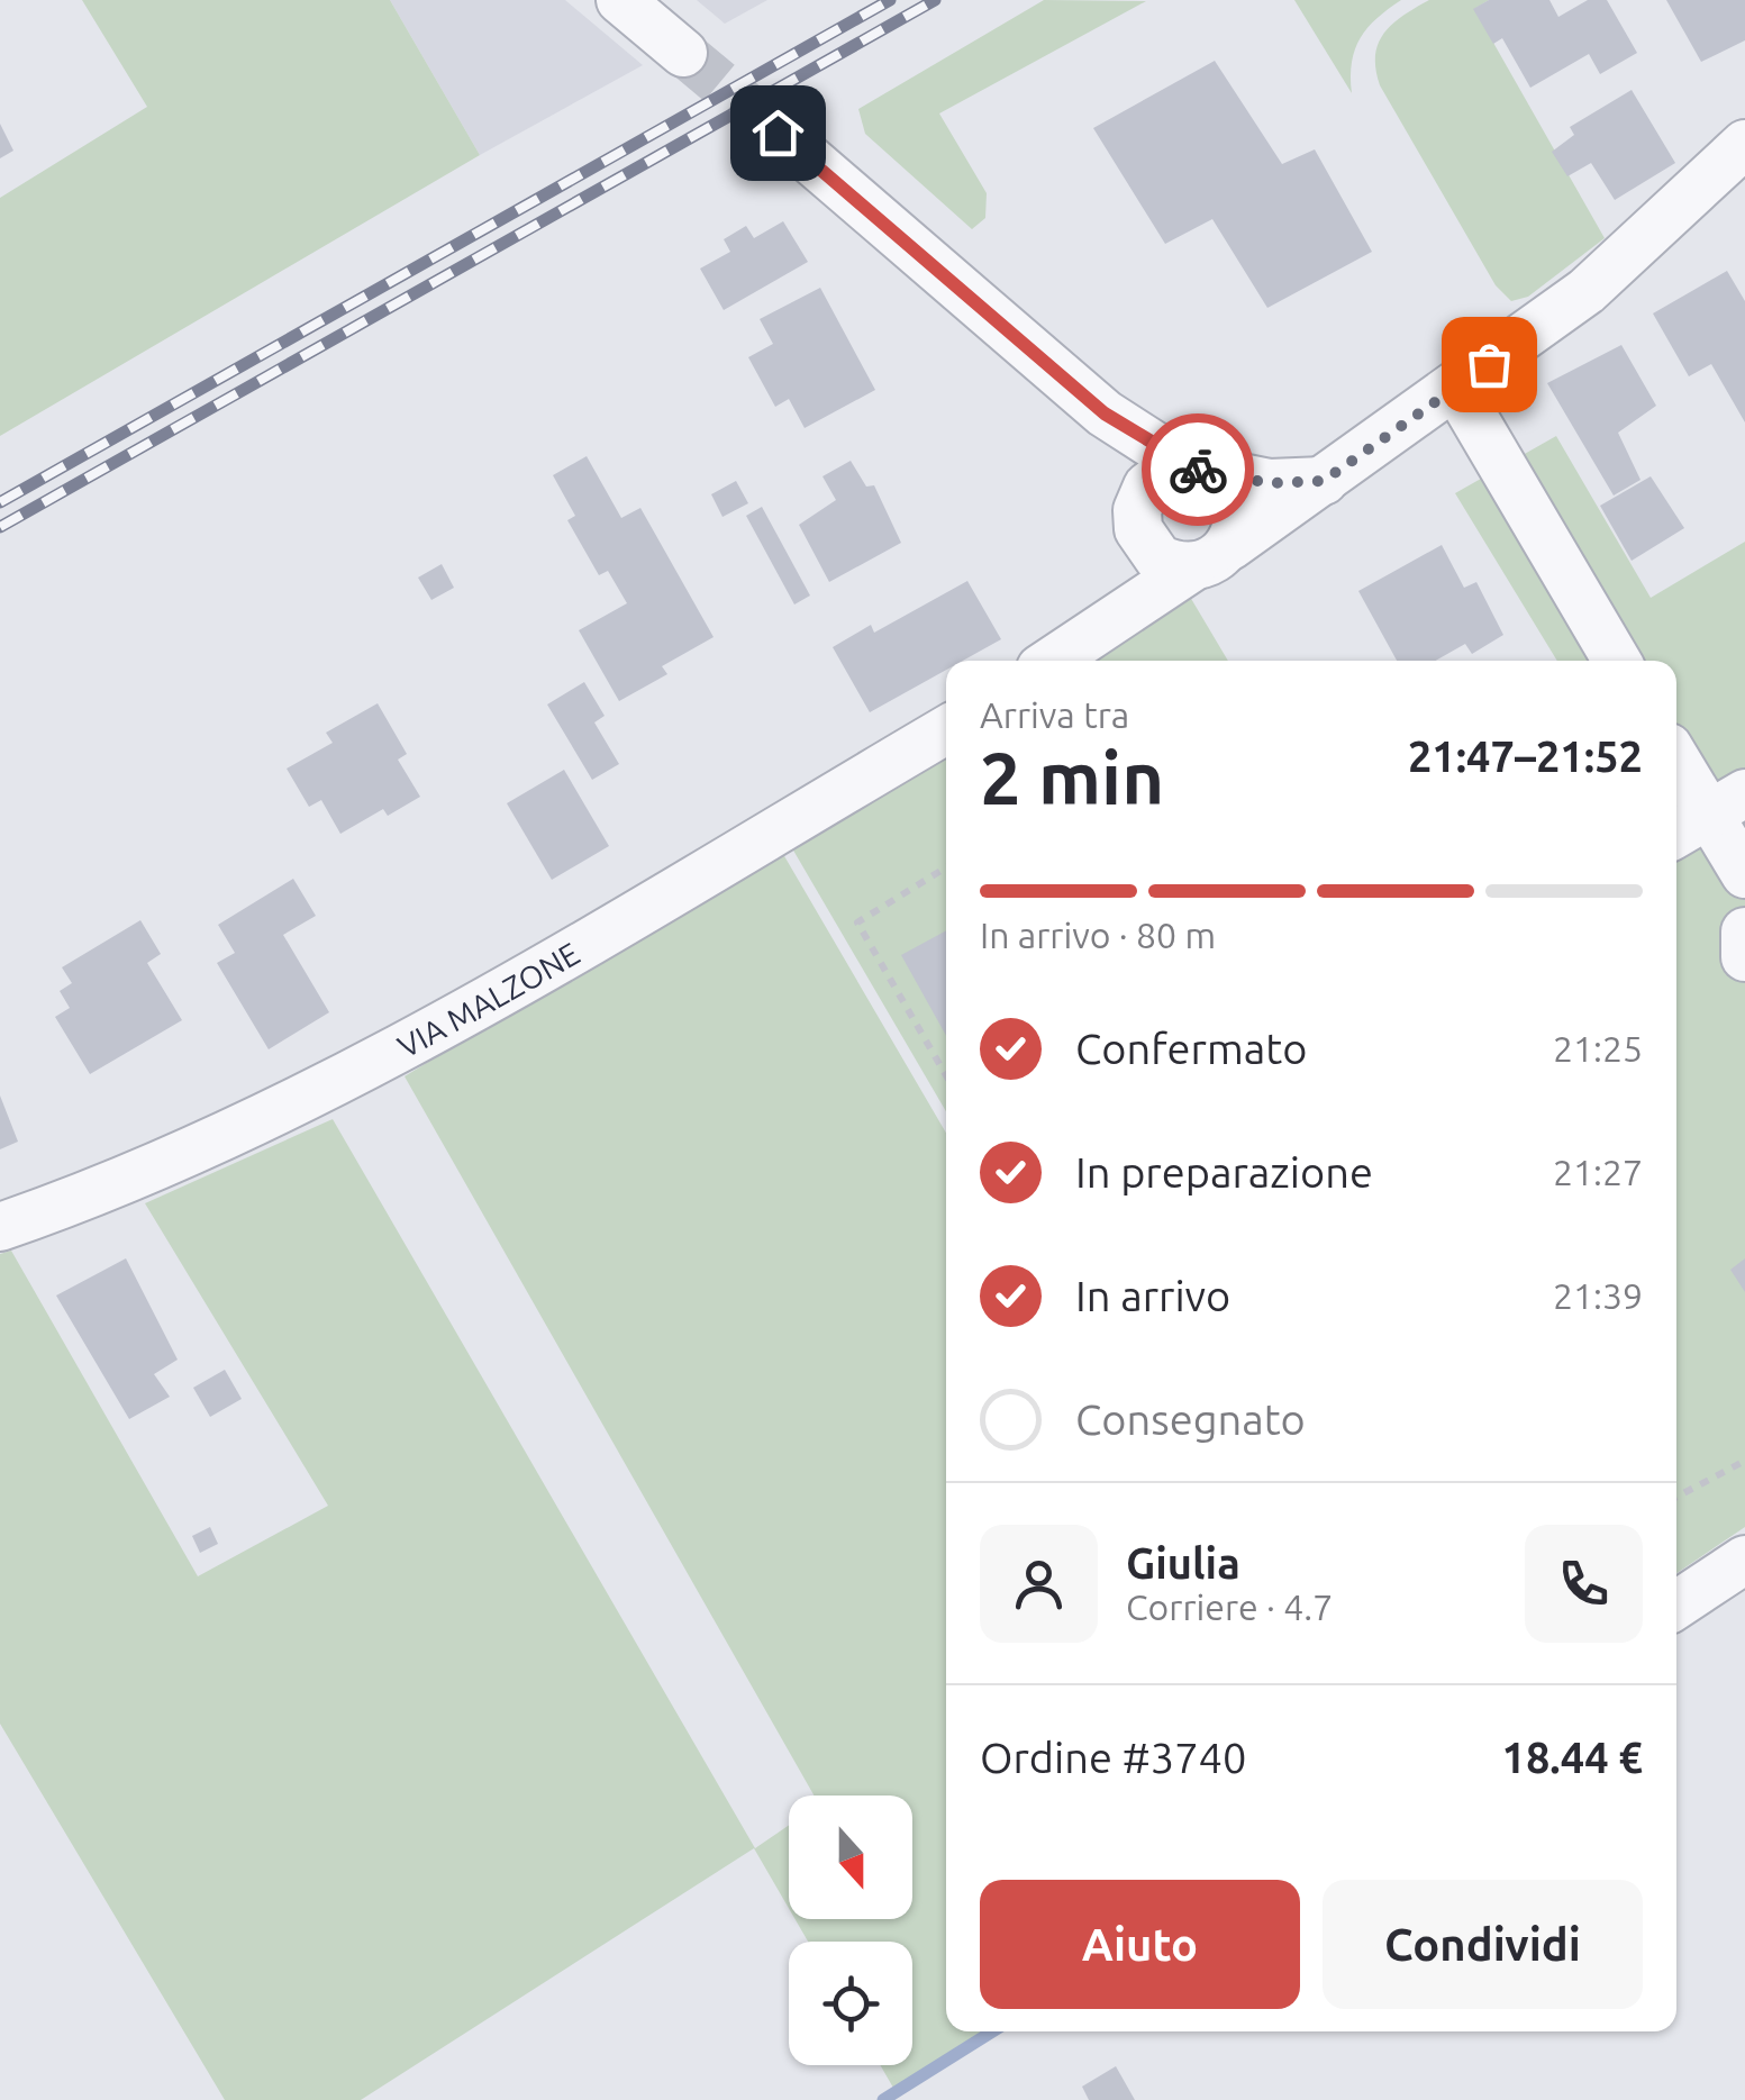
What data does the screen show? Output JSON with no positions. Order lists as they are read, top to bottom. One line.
{"streets":{"street":["VIA MALZONE"]},"north":"bottom","page":{"heading":["2 min","Arriva tra","21:47–21:52"],"panel":["Giulia","Corriere · 4.7","Ordine #3740","18.44 €"],"bar":"In arrivo · 80 m","list":[["Confermato","21:25"],["In preparazione","21:27"],["In arrivo","21:39"],"Consegnato"],"buttons":["Aiuto","Condividi"]}}
